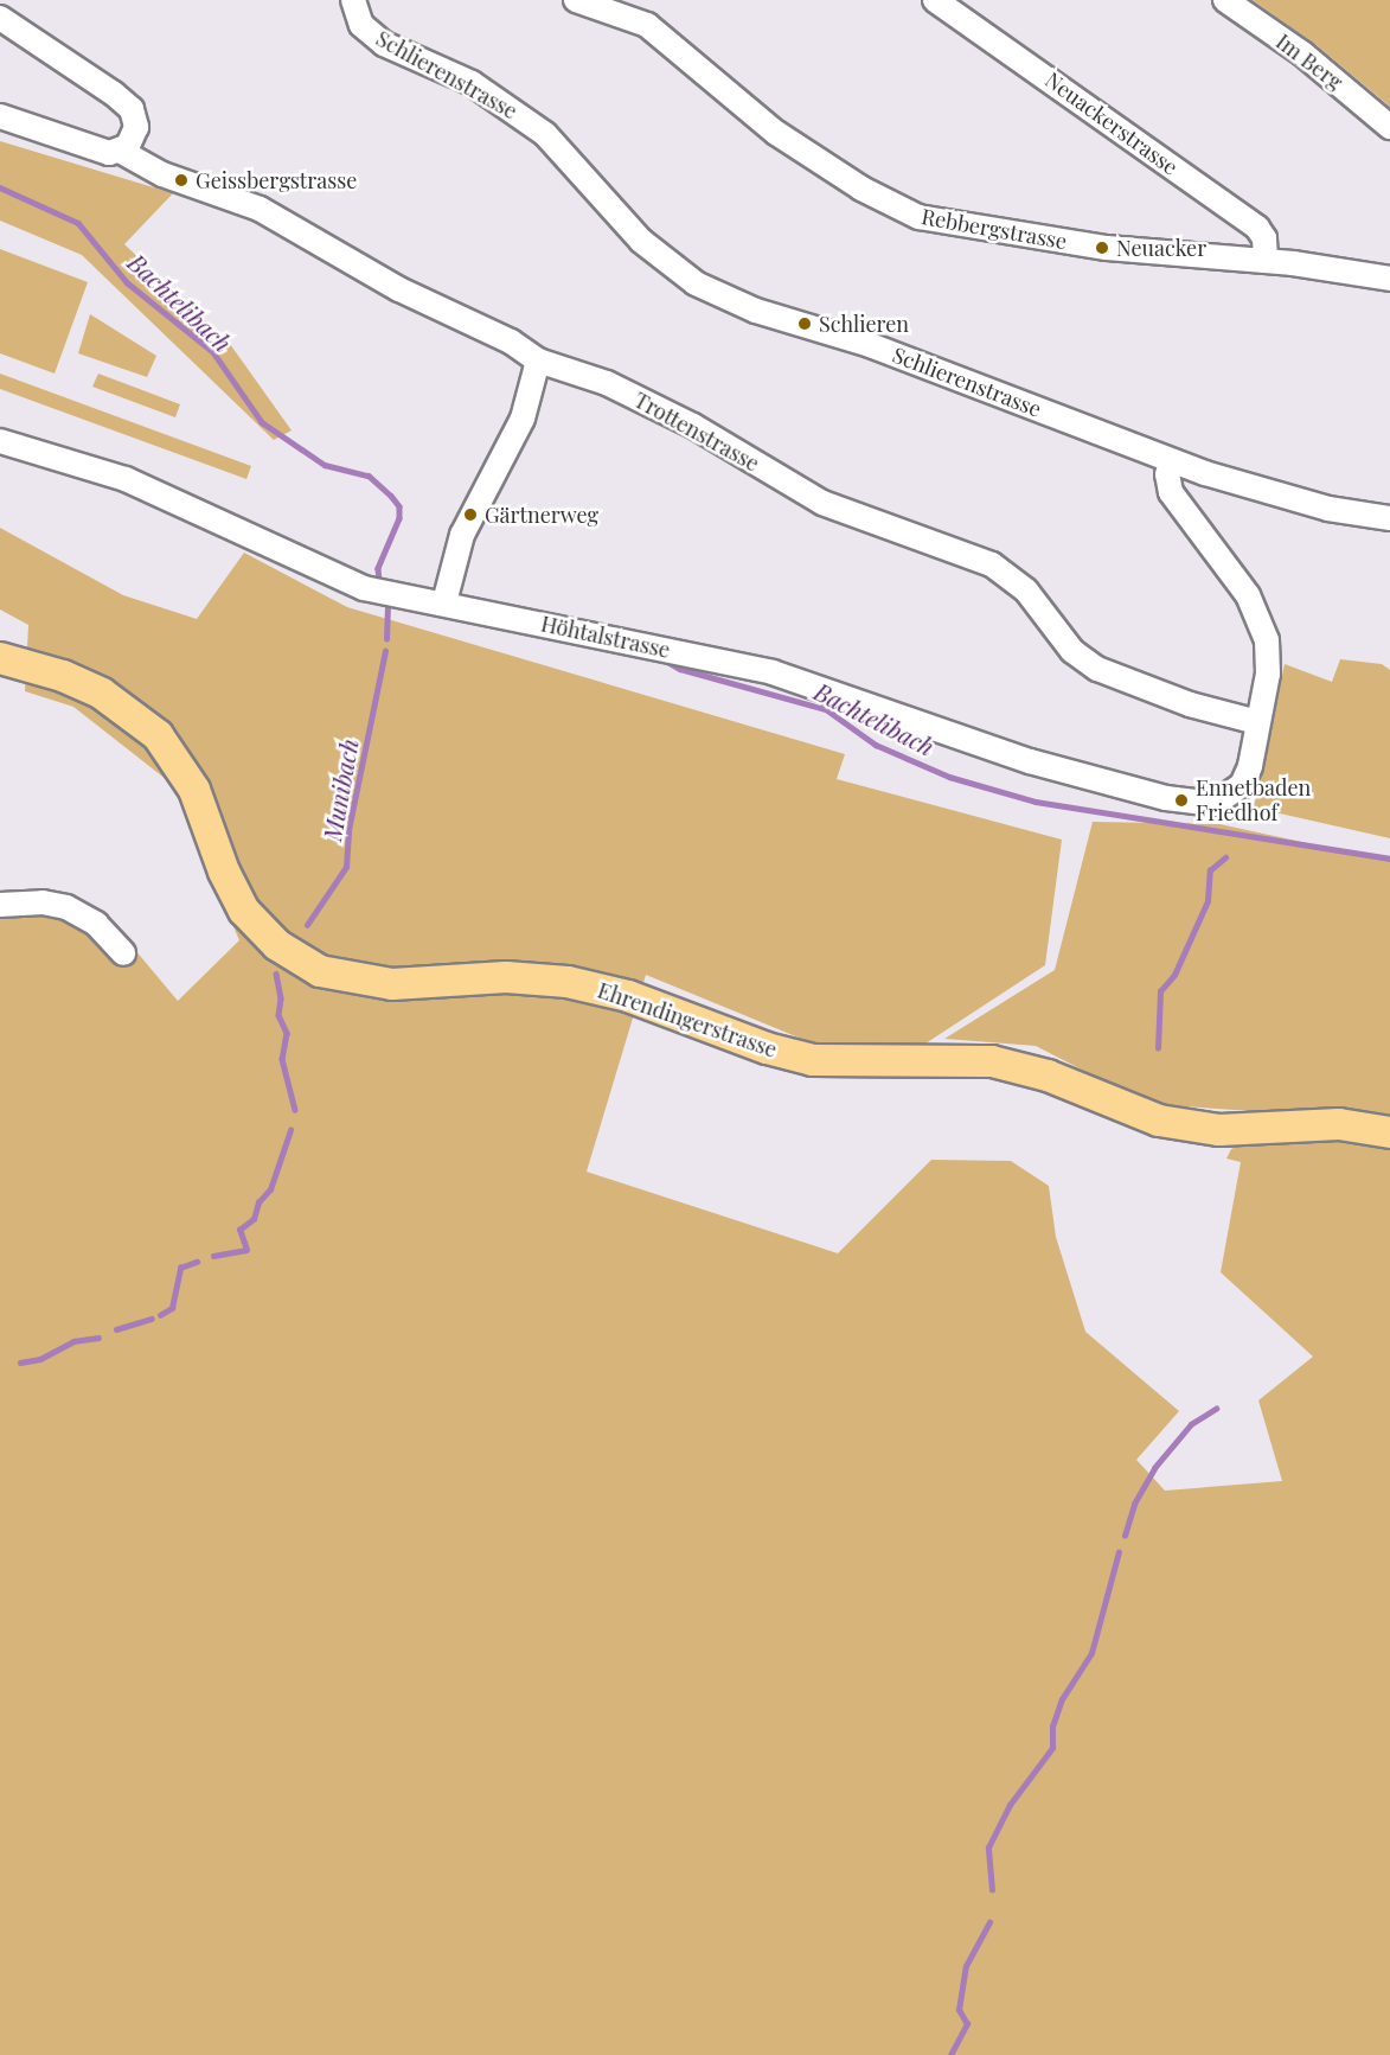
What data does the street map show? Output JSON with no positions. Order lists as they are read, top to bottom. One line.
{"streets":{"main road":["Ehrendingerstrasse"],"street":["Im Berg","Schlierenstrasse","Neuackerstrasse","Rebbergstrasse","Trottenstrasse","Höhtalstrasse"]},"crossings":[["Neuackerstrasse","Rebbergstrasse"],["Trottenstrasse","Höhtalstrasse"]],"water":["Bachtelibach","Munibach"],"places":["Geissbergstrasse","Neuacker","Schlieren","Gärtnerweg","Ennetbaden Friedhof"]}
